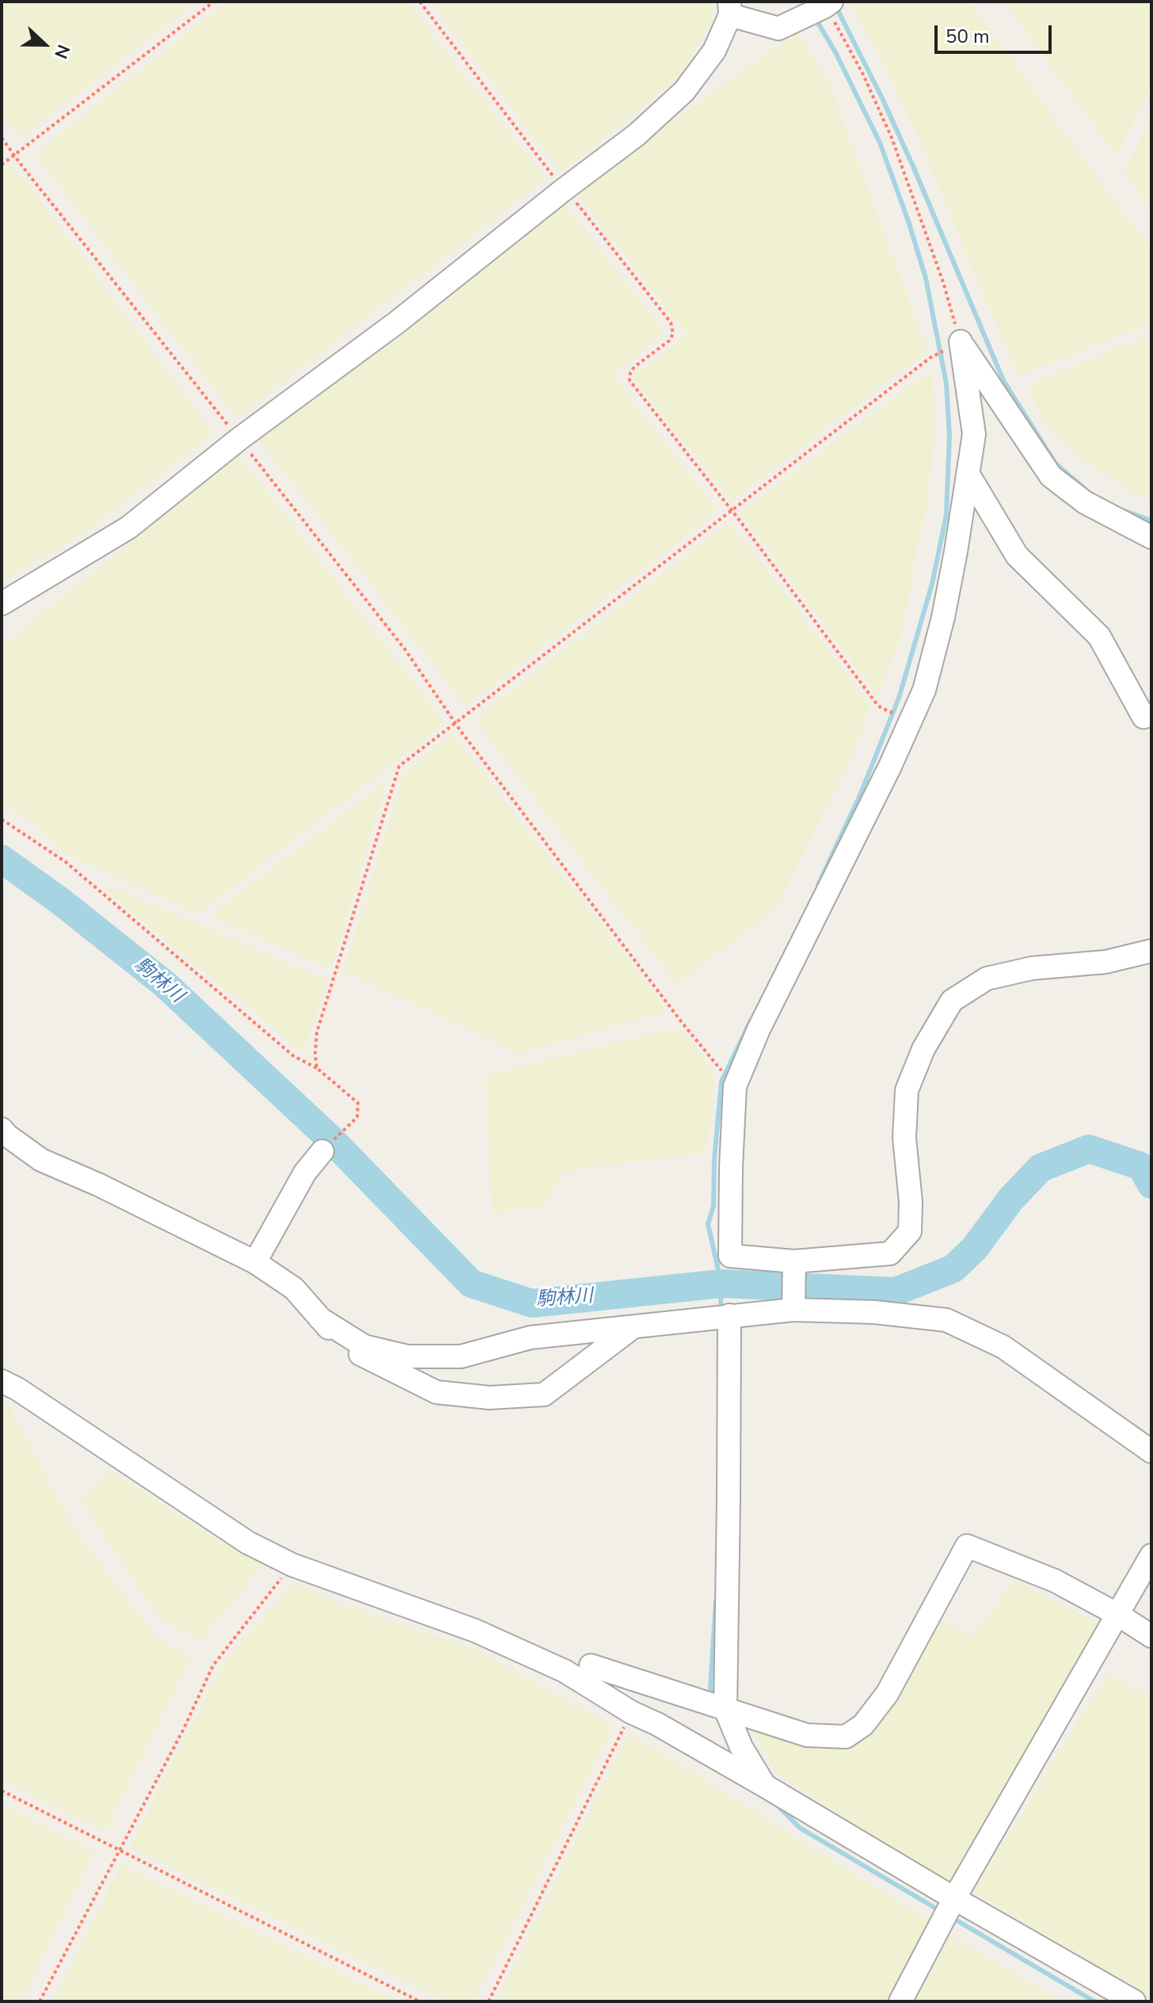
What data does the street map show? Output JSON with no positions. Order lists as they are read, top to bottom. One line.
{"water":["駒林川"],"scale_bar":"50 m","north":"right"}
